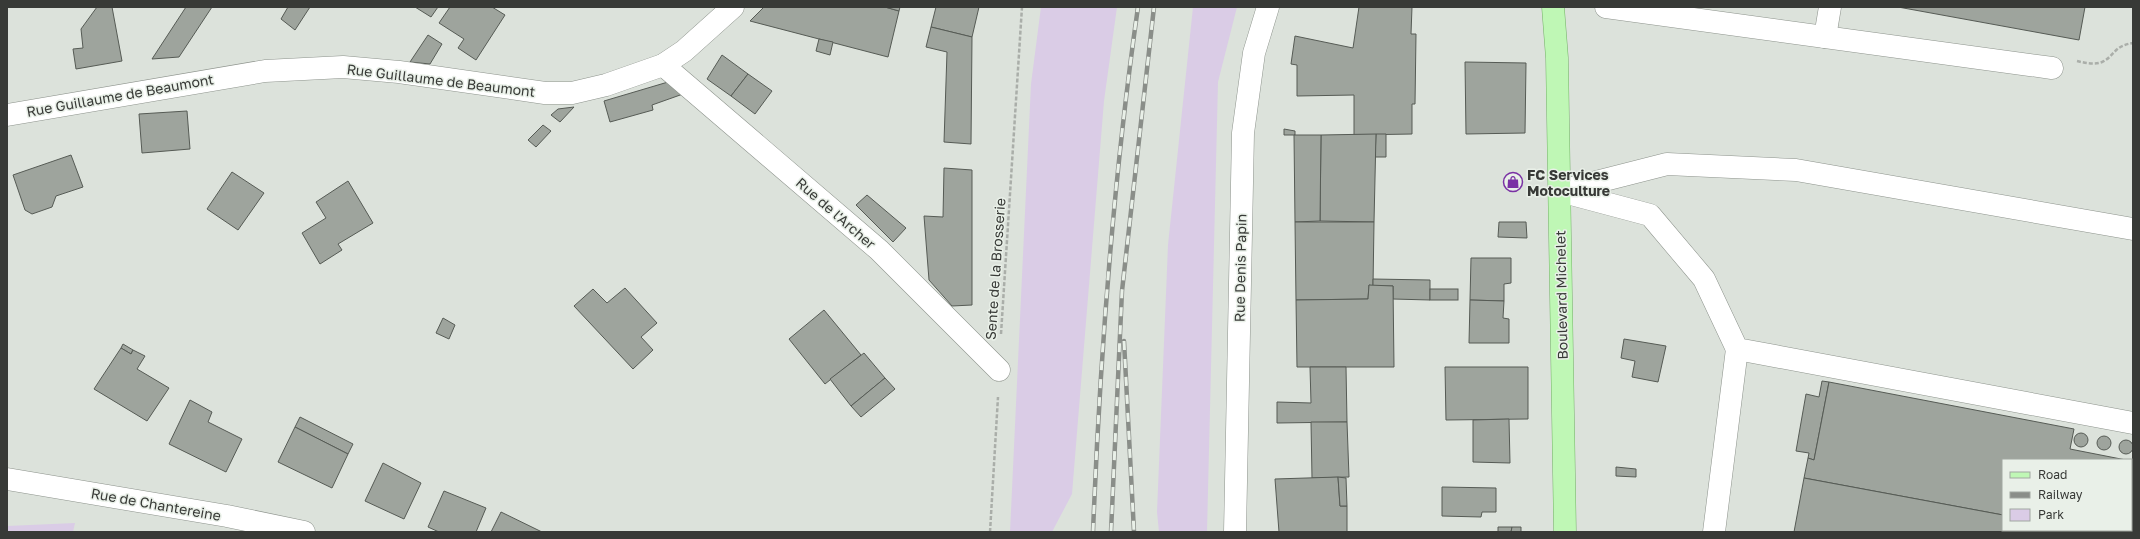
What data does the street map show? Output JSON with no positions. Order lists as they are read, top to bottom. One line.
{"streets":{"main road":["Boulevard Michelet"],"street":["Rue Guillaume de Beaumont","Rue de l'Archer","Rue Denis Papin","Rue de Chantereine"],"path":["Sente de la Brosserie"]},"crossings":[["Rue Guillaume de Beaumont","Rue de l'Archer"],["Rue de l'Archer","Sente de la Brosserie"]],"places":{"shop":["FC Services Motoculture"]},"legend":["Road","Railway","Park"]}
